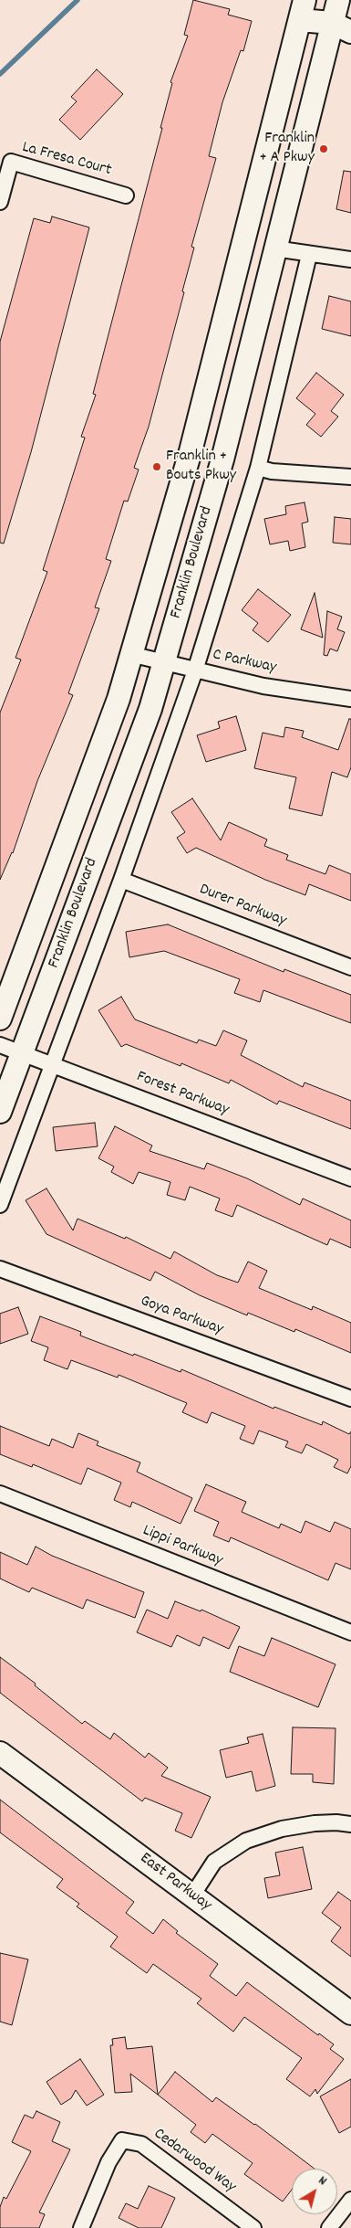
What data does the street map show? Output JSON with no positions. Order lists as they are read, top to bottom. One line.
{"streets":{"main road":["Franklin Boulevard","East Parkway"],"street":["La Fresa Court","C Parkway","Durer Parkway","Forest Parkway","Goya Parkway","Lippi Parkway","Cedarwood Way"]},"crossings":[["Franklin Boulevard","C Parkway"],["Franklin Boulevard","Forest Parkway"]],"places":["Franklin + A Pkwy","Franklin + Bouts Pkwy"],"north":"top right"}
